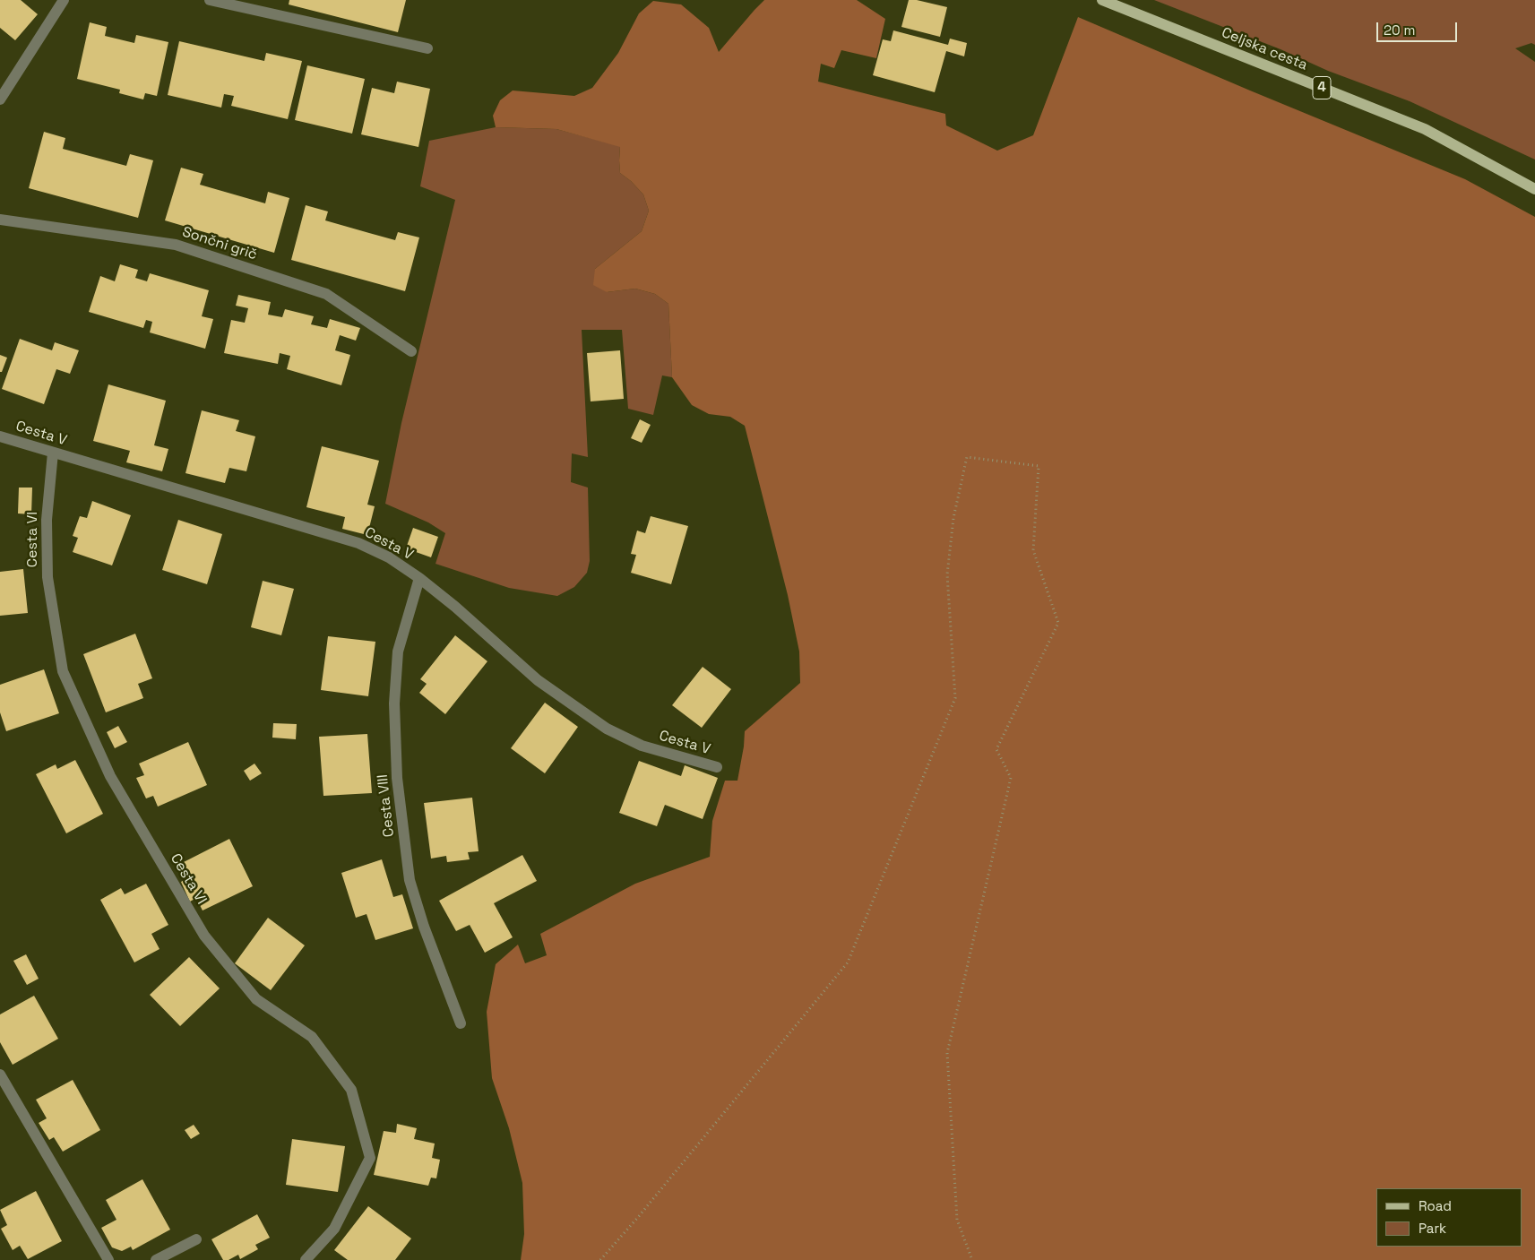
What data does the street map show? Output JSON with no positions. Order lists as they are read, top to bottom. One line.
{"streets":{"main road":["Celjska cesta","4"],"street":["Sončni grič","Cesta V","Cesta VI","Cesta VIII"]},"crossings":[["Cesta V","Cesta VI"],["Cesta V","Cesta VIII"]],"legend":["Road","Park"],"scale_bar":"20 m"}
